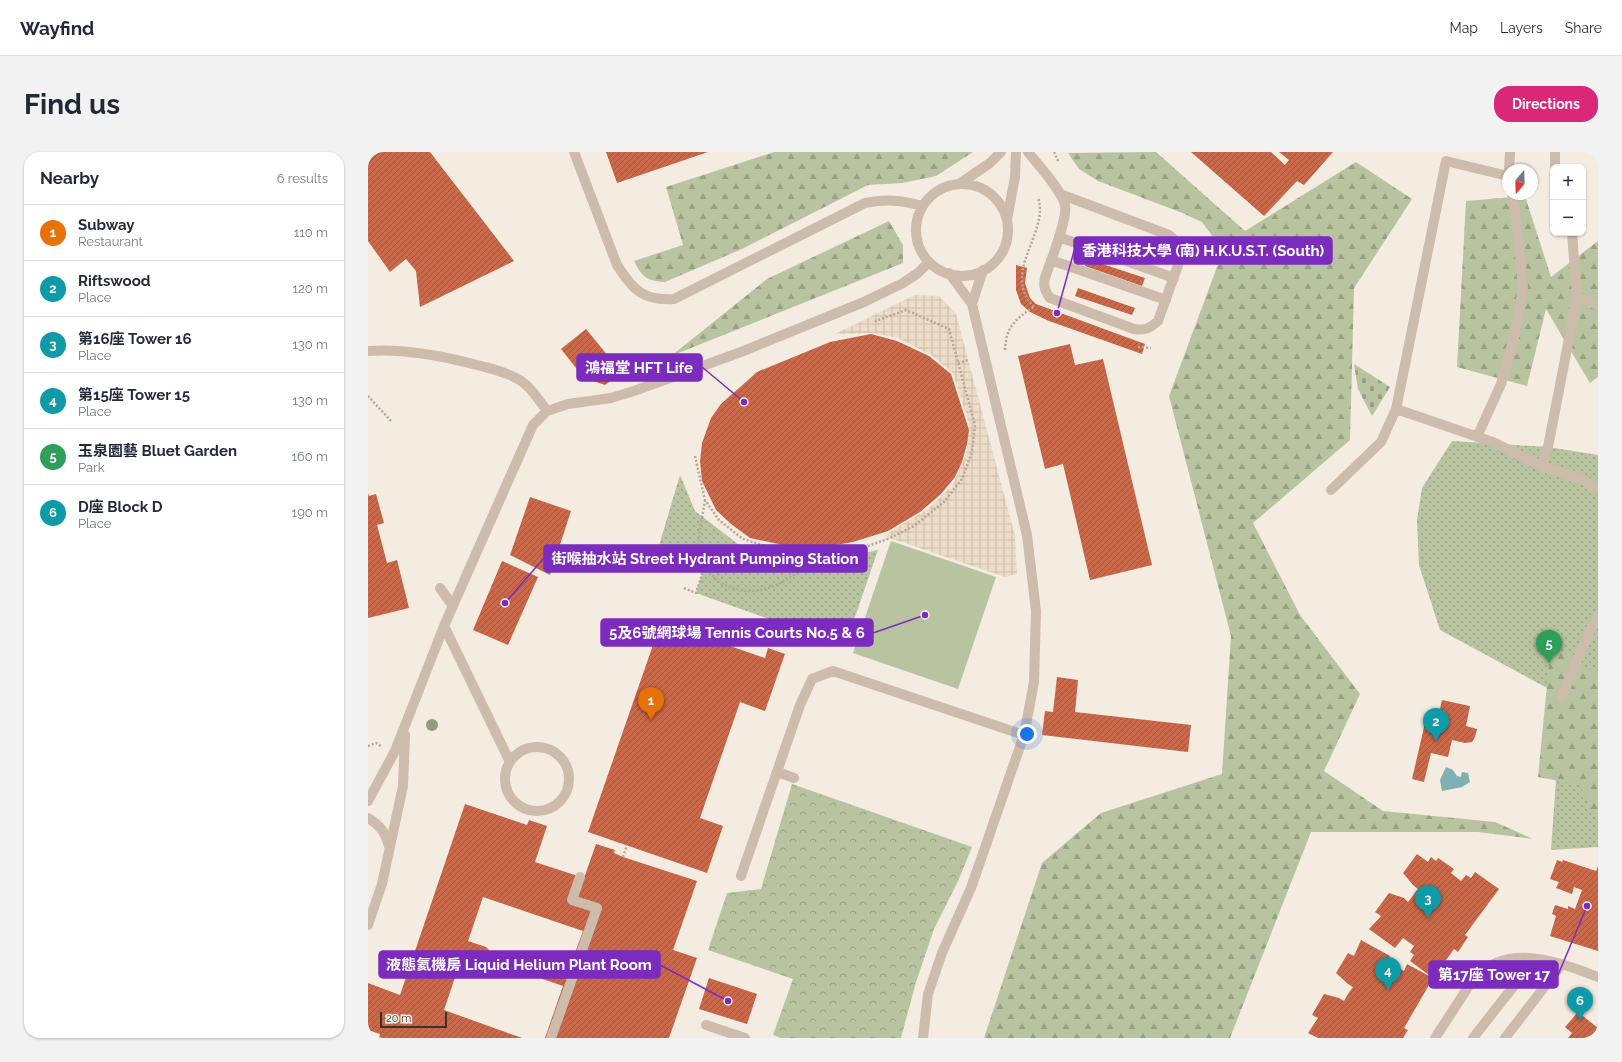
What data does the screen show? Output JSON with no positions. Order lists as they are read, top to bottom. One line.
{"places":["香港科技大學 (南) H.K.U.S.T. (South)","鴻福堂 HFT Life","街喉抽水站 Street Hydrant Pumping Station","5及6號網球場 Tennis Courts No.5 & 6","第17座 Tower 17","液態氦機房 Liquid Helium Plant Room"],"scale_bar":"20 m","north":"bottom","page":{"header":"Wayfind","nav":["Map","Layers","Share"],"buttons":"Directions","title":"Find us","heading":["Nearby","6 results"],"map_buttons":["+","−"],"list":[{"mark":"1","name":"Subway","note":"Restaurant","value":"110 m"},{"mark":"2","name":"Riftswood","note":"Place","value":"120 m"},{"mark":"3","name":"第16座 Tower 16","note":"Place","value":"130 m"},{"mark":"4","name":"第15座 Tower 15","note":"Place","value":"130 m"},{"mark":"5","name":"玉泉園藝 Bluet Garden","note":"Park","value":"160 m"},{"mark":"6","name":"D座 Block D","note":"Place","value":"190 m"}],"pins":["5","1","2","3","4","6"],"scale":"20 m"}}
